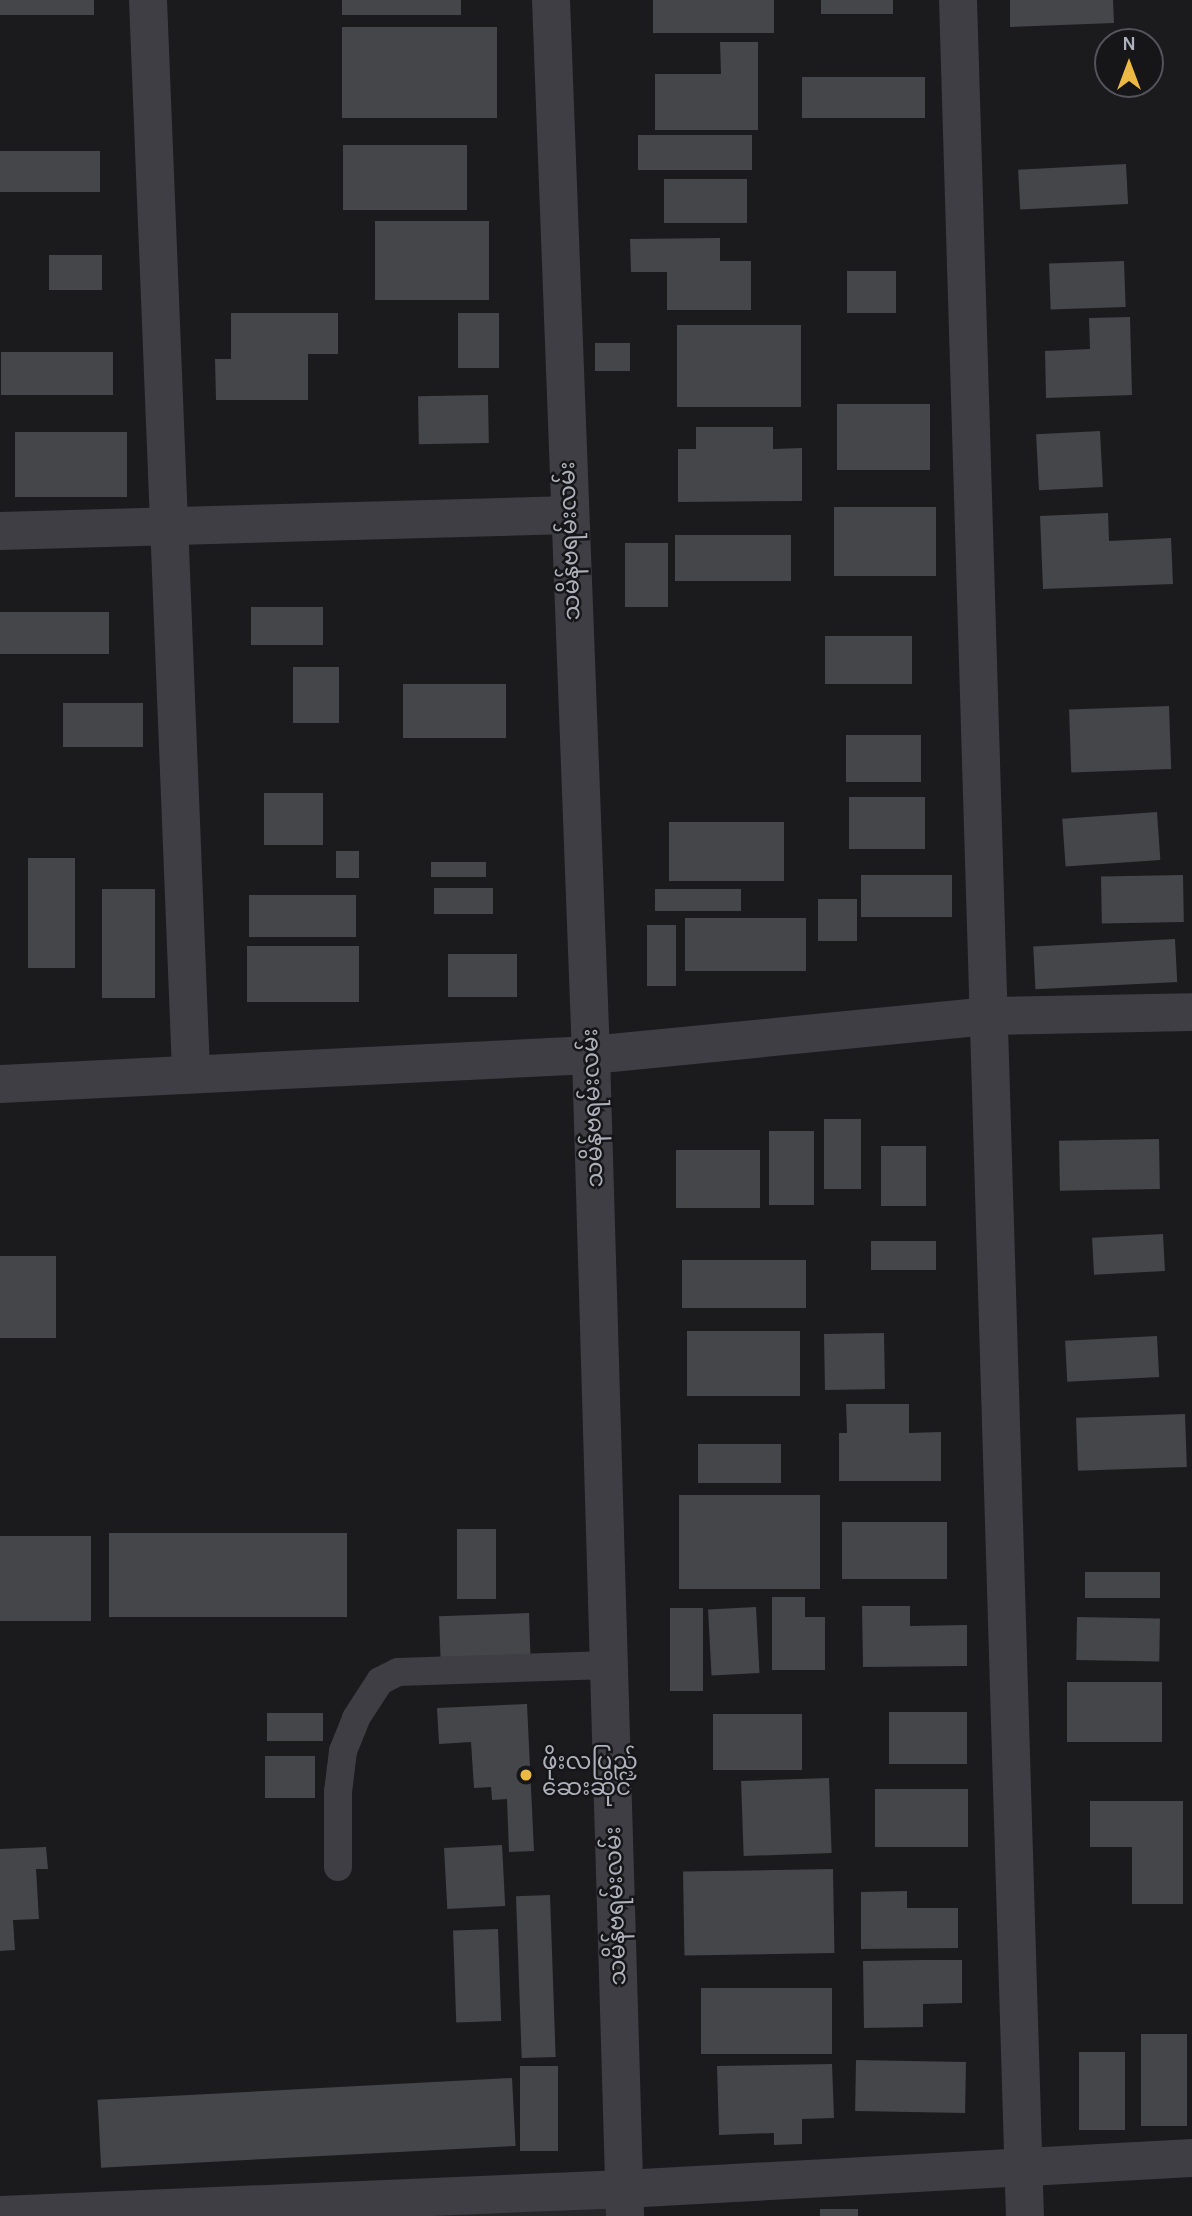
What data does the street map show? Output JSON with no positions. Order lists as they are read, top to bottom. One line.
{"streets":{"street":["သမိန်ဗရမ်းလမ်း"]},"places":["ဖိုးလပြည့် ဆေးဆိုင်"],"north":"top"}
